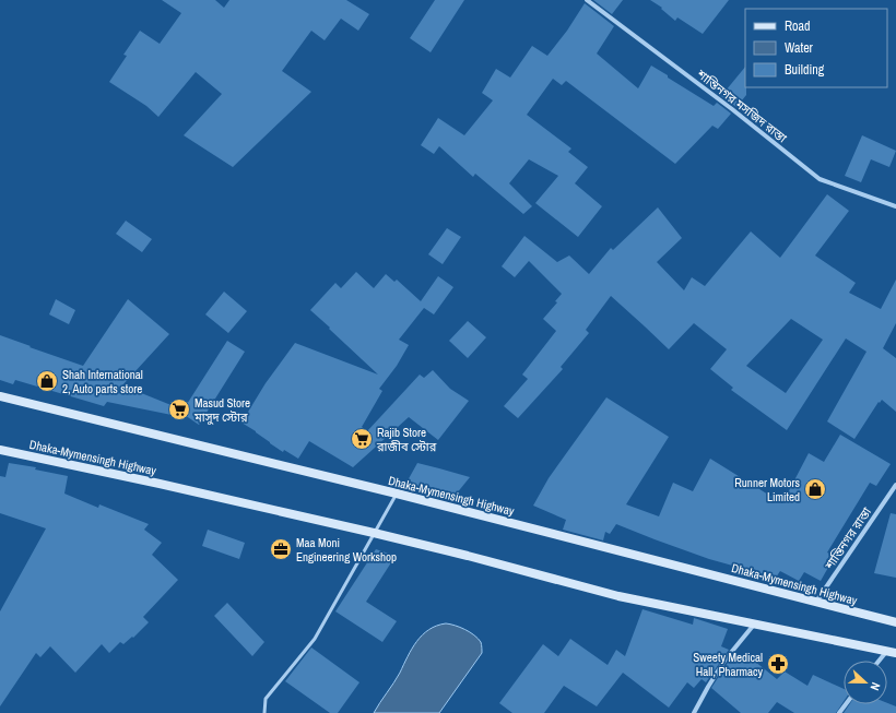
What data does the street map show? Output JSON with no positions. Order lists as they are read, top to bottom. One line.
{"streets":{"main road":["Dhaka-Mymensingh Highway"],"street":["শান্তিনগর মসজিদ রাস্তা","শান্তিনগর রাস্তা"]},"crossings":[["Dhaka-Mymensingh Highway","শান্তিনগর রাস্তা"]],"places":{"shop":["Shah International 2, Auto parts store","Runner Motors Limited"],"supermarket":["Masud Store মাসুদ স্টোর","Rajib Store রাজীব স্টোর"],"office":["Maa Moni Engineering Workshop"],"pharmacy":["Sweety Medical Hall, Pharmacy"]},"legend":["Road","Water","Building"],"north":"right"}
